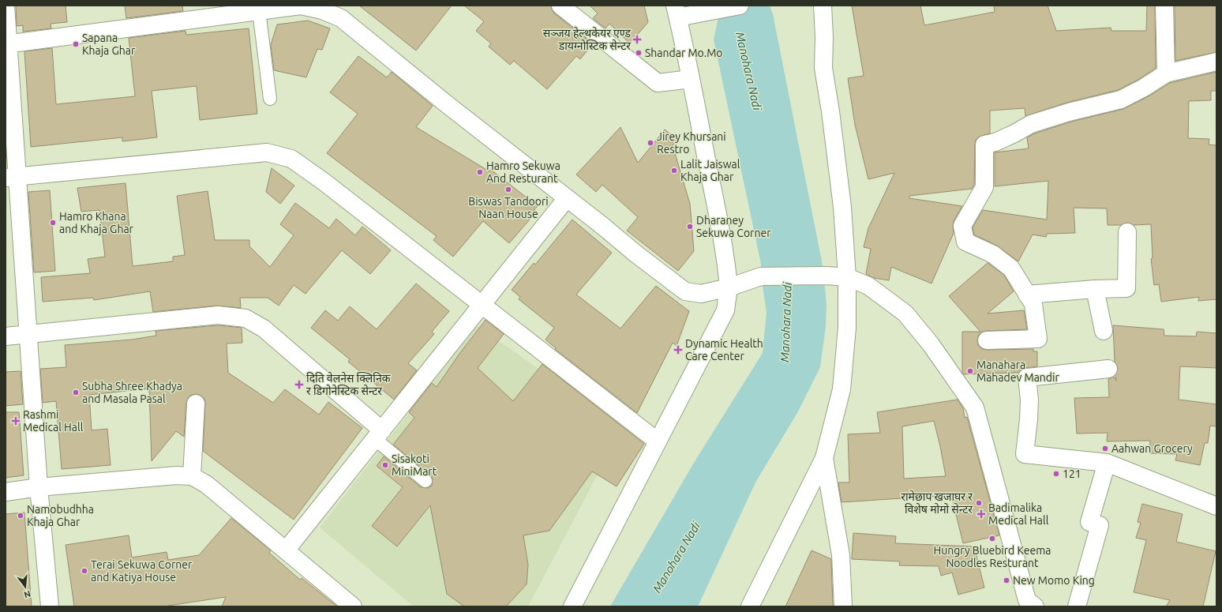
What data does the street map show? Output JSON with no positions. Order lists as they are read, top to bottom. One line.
{"water":["Manohara Nadi"],"places":{"health":["सञ्जय हेल्थकेयर एण्ड डायग्नोस्टिक सेन्टर","Dynamic Health Care Center","दिति वेलनेस क्लिनिक र डिगोनेस्टिक सेन्टर","Rashmi Medical Hall","Badimalika Medical Hall"],"other":["Sapana Khaja Ghar","Shandar Mo.Mo","Jirey Khursani Restro","Lalit Jaiswal Khaja Ghar","Hamro Sekuwa And Resturant","Biswas Tandoori Naan House","Hamro Khana and Khaja Ghar","Dharaney Sekuwa Corner","Manahara Mahadev Mandir","Subha Shree Khadya and Masala Pasal","Aahwan Grocery","Sisakoti MiniMart","121","रामेछाप खजाघर र विशेष मोमो सेन्टर","Namobudhha Khaja Ghar","Hungry Bluebird Keema Noodles Resturant","Terai Sekuwa Corner and Katiya House","New Momo King"]},"north":"bottom"}
